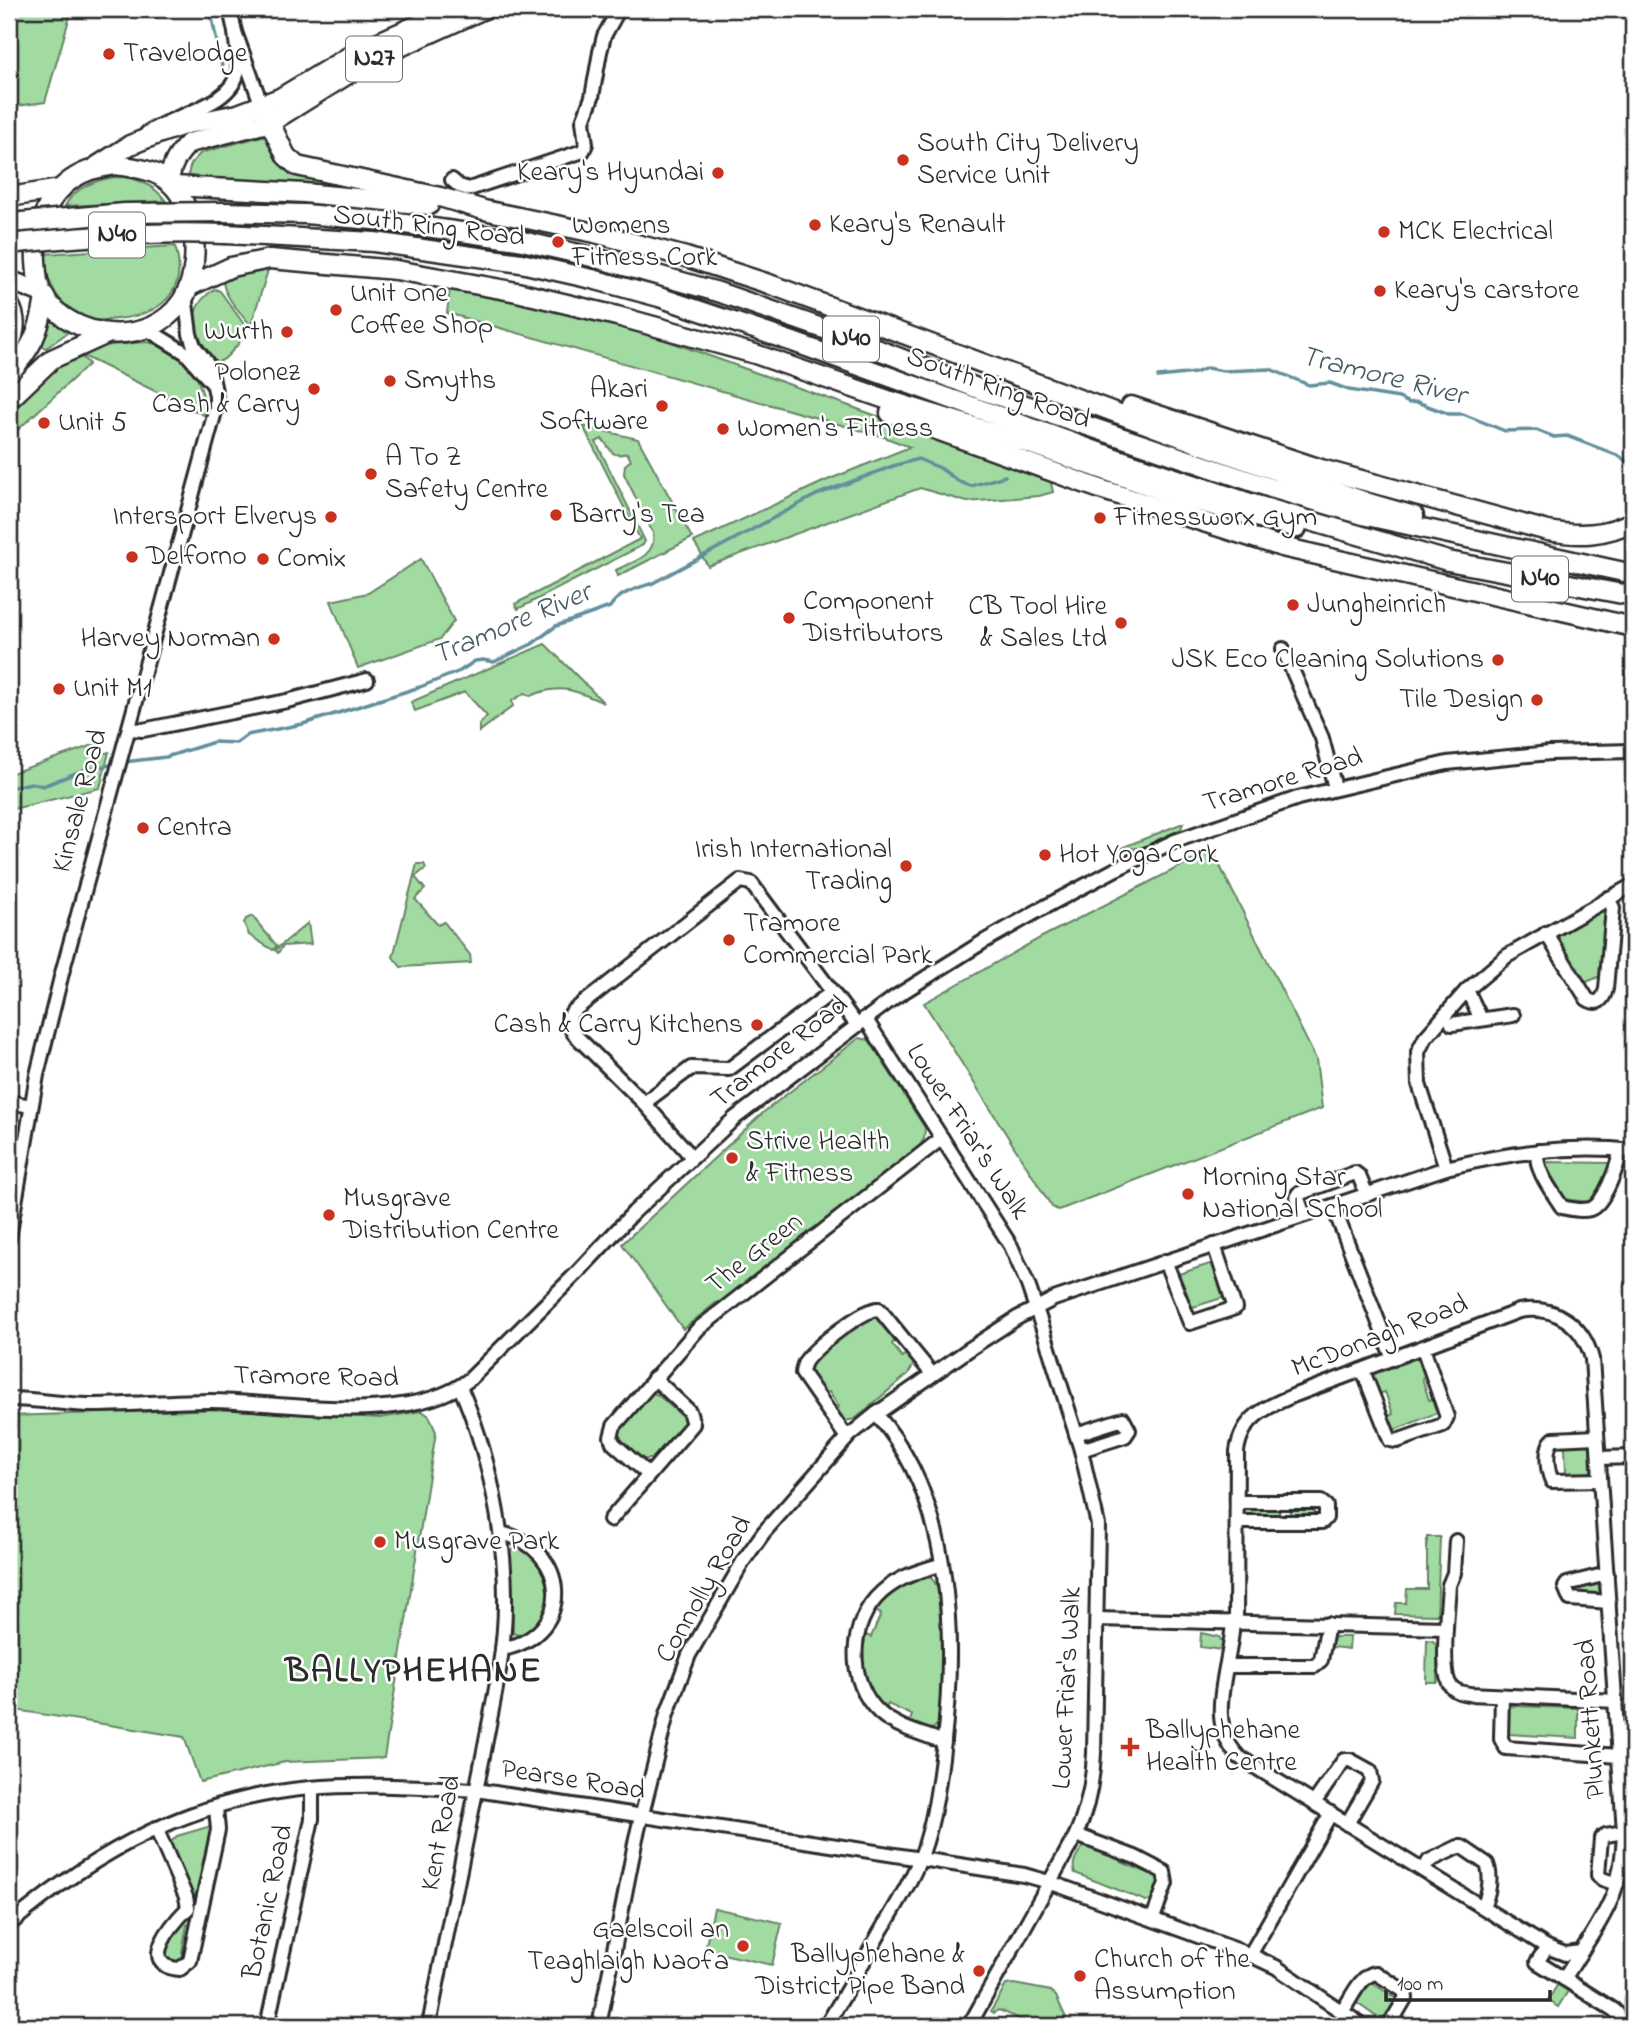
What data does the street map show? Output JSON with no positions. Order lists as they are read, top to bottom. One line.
{"streets":{"highway":["N27","South Ring Road","N40"],"street":["Tramore Road","Kinsale Road","Lower Friar's Walk","The Green","McDonagh Road","Connolly Road","Plunkett Road","Pearse Road","Kent Road","Botanic Road"]},"crossings":[["N27","Kinsale Road"],["Tramore Road","Lower Friar's Walk"],["Tramore Road","Kent Road"],["Lower Friar's Walk","The Green"],["Lower Friar's Walk","Connolly Road"],["Lower Friar's Walk","Pearse Road"],["McDonagh Road","Plunkett Road"],["Connolly Road","Pearse Road"],["Pearse Road","Kent Road"],["Pearse Road","Botanic Road"]],"districts":["BALLYPHEHANE"],"water":["Tramore River"],"places":{"other":["Travelodge","South City Delivery Service Unit","Keary's Hyundai","Keary's Renault","MCK Electrical","Womens Fitness Cork","Keary's carstore","Unit One Coffee Shop","Wurth","Smyths","Polonez Cash & Carry","Akari Software","Unit 5","Women's Fitness","A To Z Safety Centre","Barry's Tea","Intersport Elverys","Fitnessworx Gym","Delforno","Comix","Jungheinrich","Component Distributors","CB Tool Hire & Sales Ltd","Harvey Norman","JSK Eco Cleaning Solutions","Unit M1","Tile Design","Centra","Hot Yoga Cork","Irish International Trading","Tramore Commercial Park","Cash & Carry Kitchens","Strive Health & Fitness","Morning Star National School","Musgrave Distribution Centre","Musgrave Park","Gaelscoil an Teaghlaigh Naofa","Ballyphehane & District Pipe Band","Church of the Assumption"],"health":["Ballyphehane Health Centre"]},"scale_bar":"100 m"}
